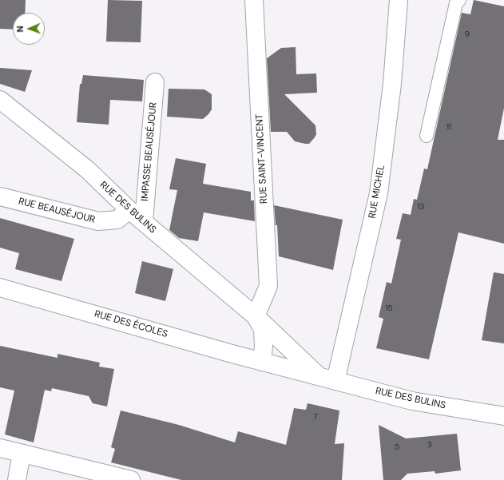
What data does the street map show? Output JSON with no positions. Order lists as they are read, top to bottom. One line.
{"streets":{"street":["IMPASSE BEAUSÉJOUR","RUE SAINT-VINCENT","RUE MICHEL","RUE DES BULINS","RUE BEAUSÉJOUR","RUE DES ÉCOLES"]},"crossings":[["IMPASSE BEAUSÉJOUR","RUE DES BULINS"],["RUE SAINT-VINCENT","RUE DES BULINS"],["RUE MICHEL","RUE DES BULINS"],["RUE DES BULINS","RUE BEAUSÉJOUR"],["RUE DES BULINS","RUE DES ÉCOLES"]],"house_numbers":["9","11","13","15","7","3","5"],"north":"left"}
